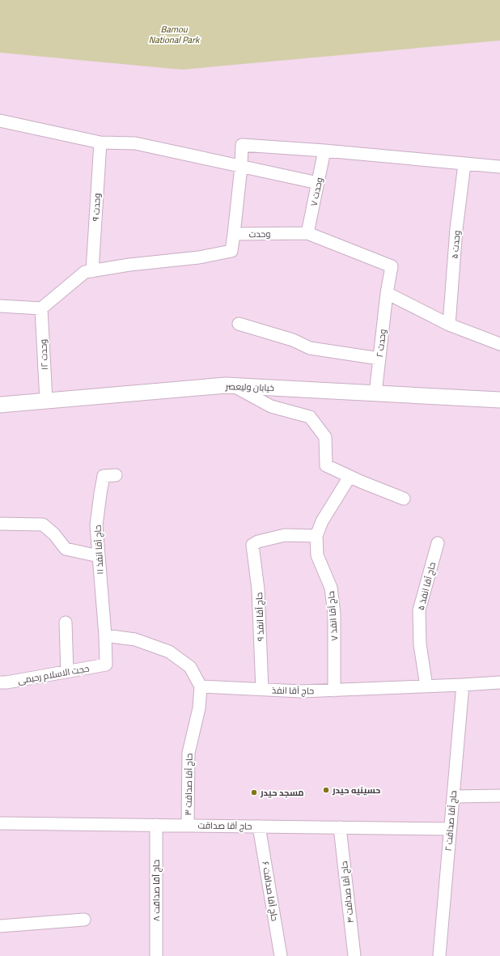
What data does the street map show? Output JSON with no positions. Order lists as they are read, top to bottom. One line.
{"streets":{"street":["وحدت ۷","وحدت ۹","وحدت","وحدت ۵","وحدت ۲","وحدت ۱۲","خیابان ولیعصر","حاج آقا انفذ ۱۱","حاج آقا انفذ ۵","حاج آقا انفذ ۷","حاج آقا انفذ ۹","حجت الاسلام رحیمی","حاج آقا انفذ","حاج آقا صداقت ۳","حاج آقا صداقت ۲","حاج آقا صداقت","حاج آقا صداقت ۸","حاج آقا صداقت ۶","حاج آقا صداقت ۴"]},"crossings":[["وحدت ۷","وحدت"],["وحدت","وحدت ۲"],["وحدت ۲","خیابان ولیعصر"],["وحدت ۱۲","خیابان ولیعصر"],["حاج آقا انفذ ۱۱","حجت الاسلام رحیمی"],["حاج آقا انفذ ۵","حاج آقا انفذ"],["حاج آقا انفذ ۷","حاج آقا انفذ ۹"],["حاج آقا انفذ ۷","حاج آقا انفذ"],["حاج آقا انفذ ۹","حاج آقا انفذ"],["حاج آقا انفذ","حاج آقا صداقت ۳"],["حاج آقا انفذ","حاج آقا صداقت ۲"],["حاج آقا صداقت ۳","حاج آقا صداقت"],["حاج آقا صداقت ۲","حاج آقا صداقت"],["حاج آقا صداقت","حاج آقا صداقت ۸"],["حاج آقا صداقت","حاج آقا صداقت ۶"],["حاج آقا صداقت","حاج آقا صداقت ۴"]],"parks":["Bamou National Park"],"places":["حسینیه حیدر","مسجد حیدر"]}
